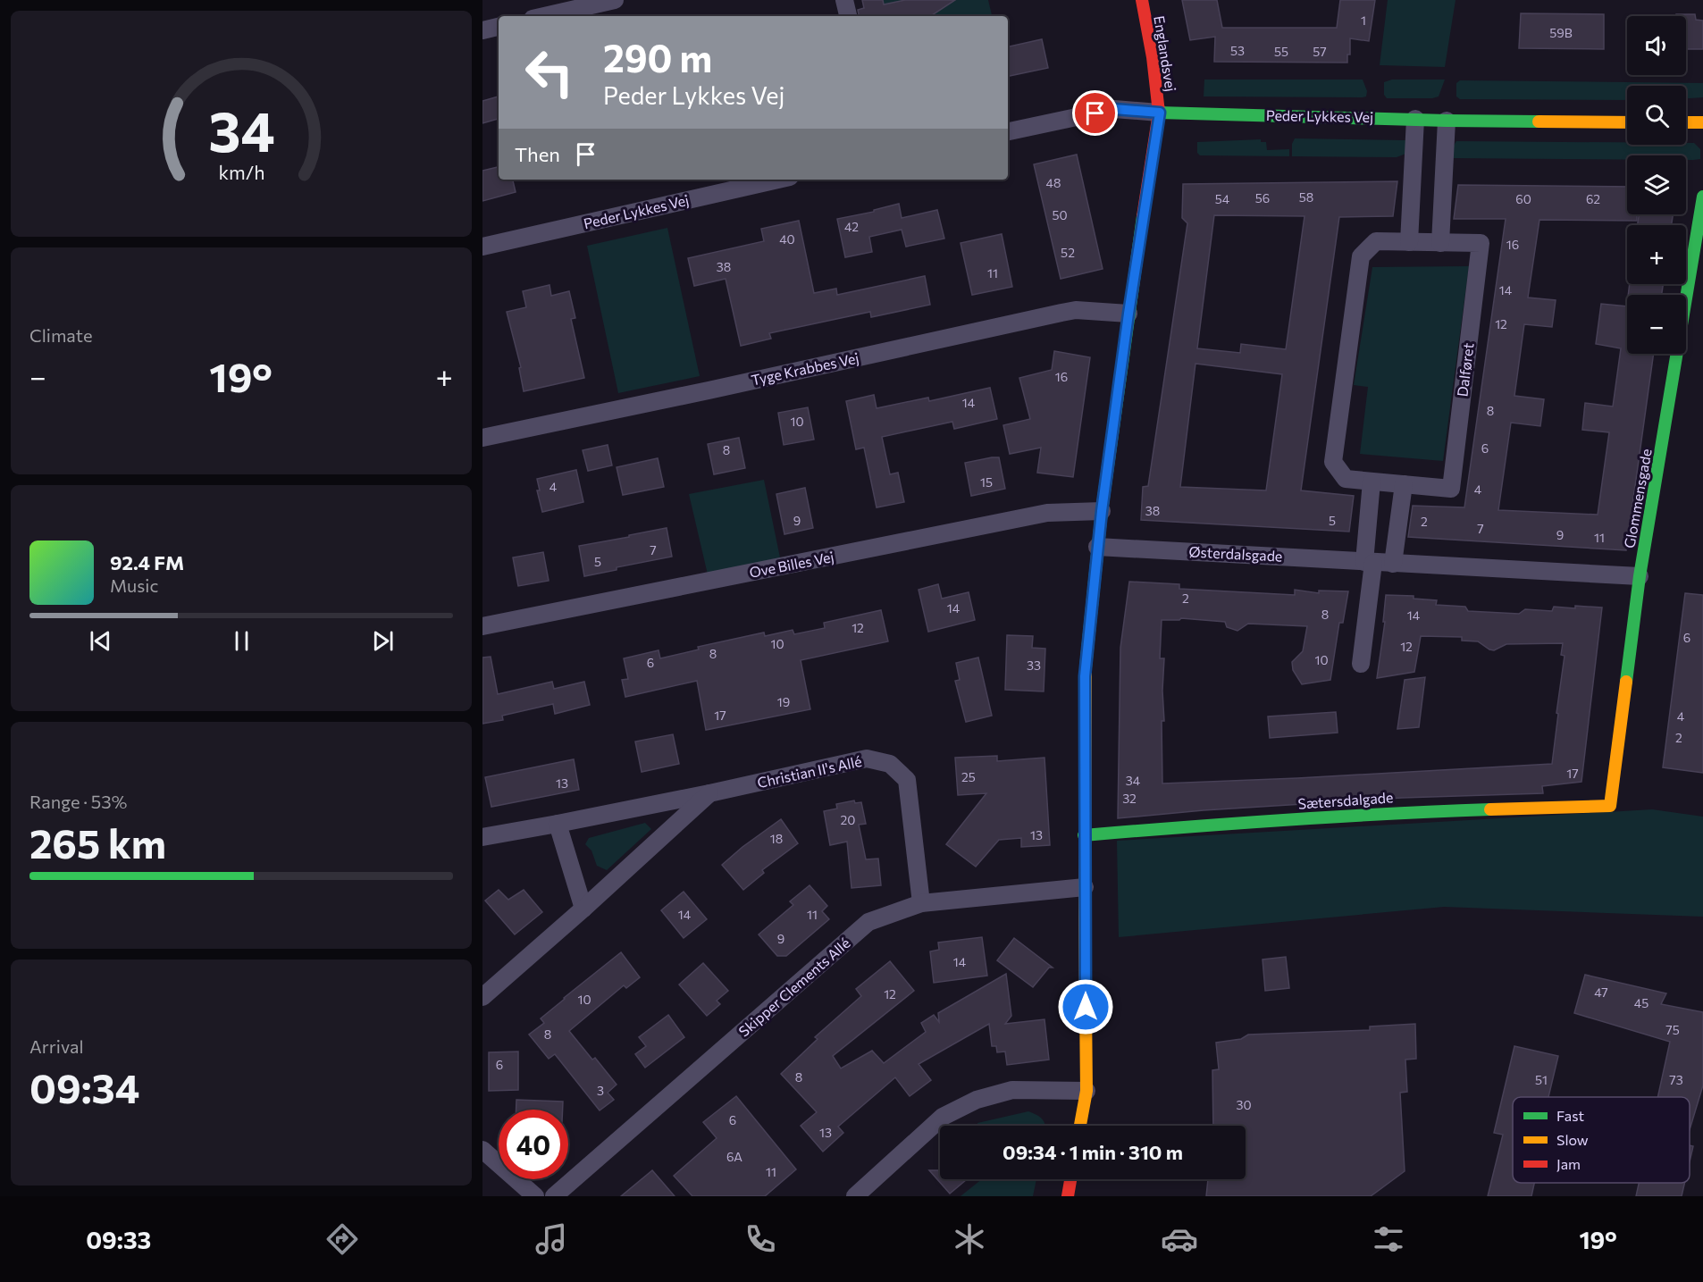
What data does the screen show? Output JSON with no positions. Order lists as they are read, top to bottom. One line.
{"streets":{"street":["Englandsvej","Peder Lykkes Vej","Tyge Krabbes Vej","Dalføret","Glommensgade","Østerdalsgade","Ove Billes Vej","Christian II's Allé","Sætersdalgade","Skipper Clements Allé"]},"crossings":[["Englandsvej","Peder Lykkes Vej"],["Englandsvej","Tyge Krabbes Vej"],["Englandsvej","Østerdalsgade"],["Englandsvej","Ove Billes Vej"],["Englandsvej","Sætersdalgade"],["Englandsvej","Skipper Clements Allé"],["Glommensgade","Østerdalsgade"],["Glommensgade","Sætersdalgade"],["Christian II's Allé","Skipper Clements Allé"]],"house_numbers":["1","59B","53","55","57","48","58","56","54","60","62","50","42","40","16","52","38","11","14","12","16","14","8","10","6","8","15","4","4","38","9","5","2","7","9","11","7","5","2","14","8","14","12","6","10","12","8","10","6","33","19","17","4","2","17","25","34","13","32","20","13","18","14","11","9","14","47","12","10","45","75","8","6","8","51","73","3","30","6","13","6A","11"],"legend":["Fast","Slow","Jam"],"page":{"map_buttons":["+","−"],"turn":["290 m","Peder Lykkes Vej"],"then":"Then","tile":["Climate",["Range · 53%","265 km"],["Arrival","09:34"]],"heat":["−","19°","+"],"song":["92.4 FM","Music"],"limit":"40","trip":"09:34 · 1 min · 310 m","tabs":["09:33","19°"],"gauge":["34","km/h"]}}
